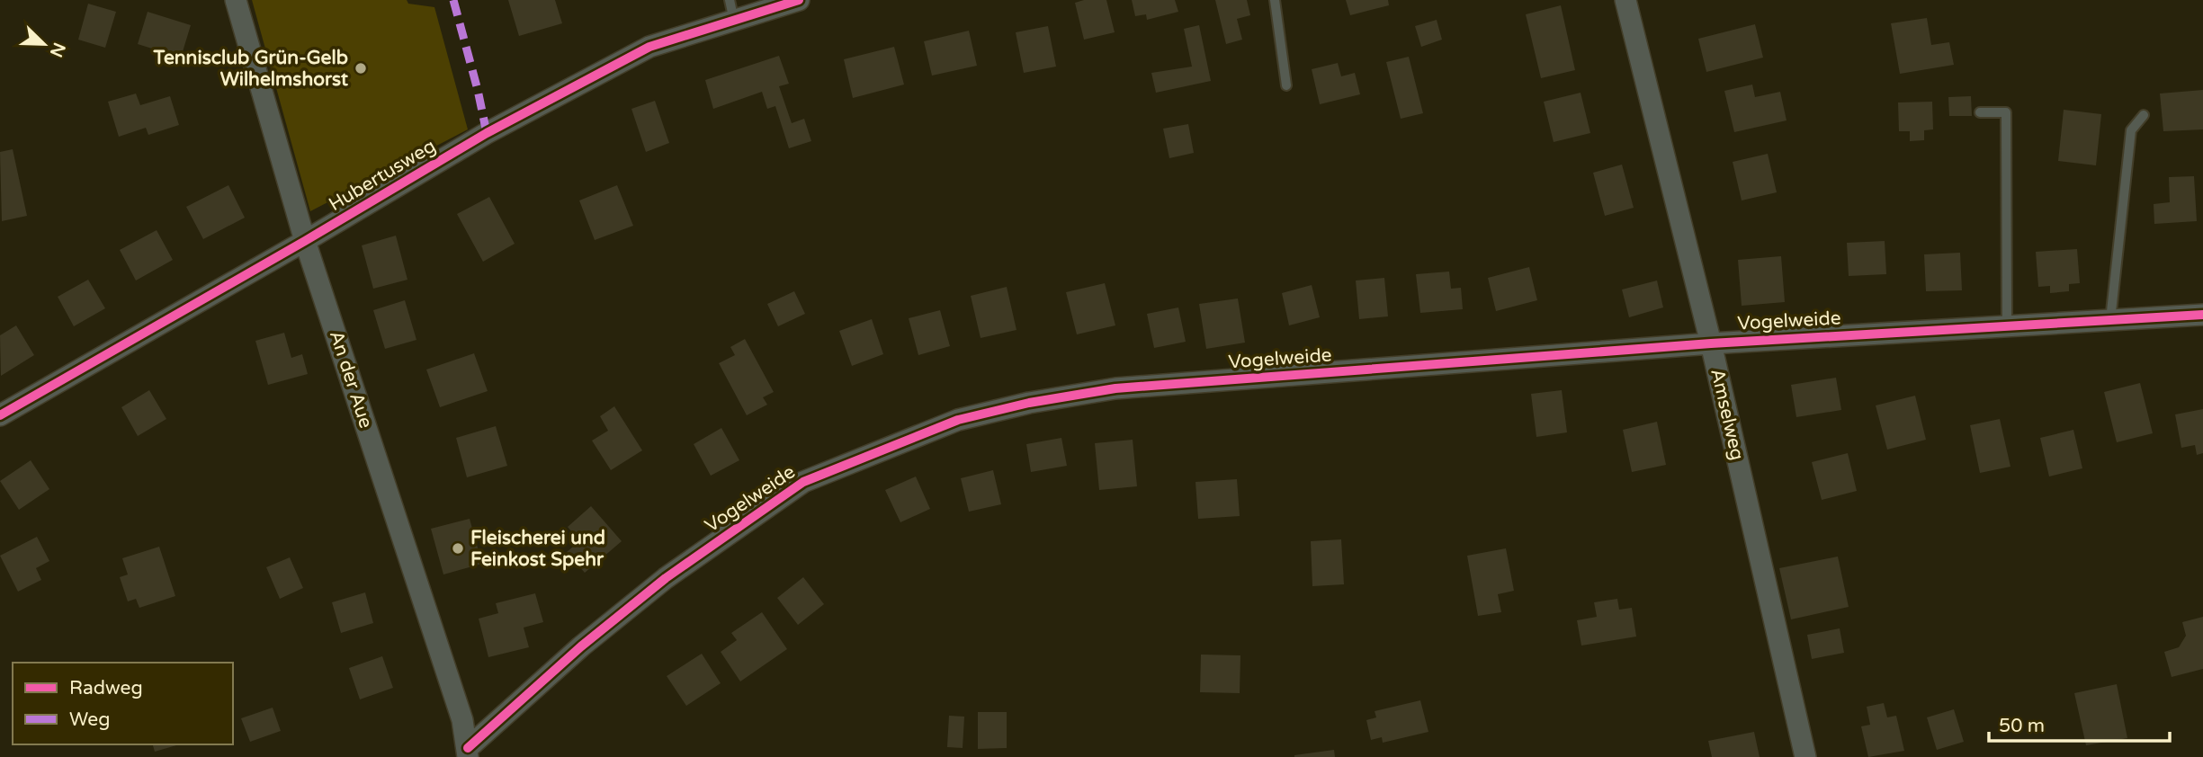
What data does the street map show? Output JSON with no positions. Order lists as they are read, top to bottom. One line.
{"streets":{"street":["Hubertusweg","Vogelweide","An der Aue","Amselweg"]},"crossings":[["Hubertusweg","An der Aue"],["Vogelweide","An der Aue"],["Vogelweide","Amselweg"]],"places":["Tennisclub Grün-Gelb Wilhelmshorst","Fleischerei und Feinkost Spehr"],"legend":["Radweg","Weg"],"scale_bar":"50 m","north":"bottom right"}
